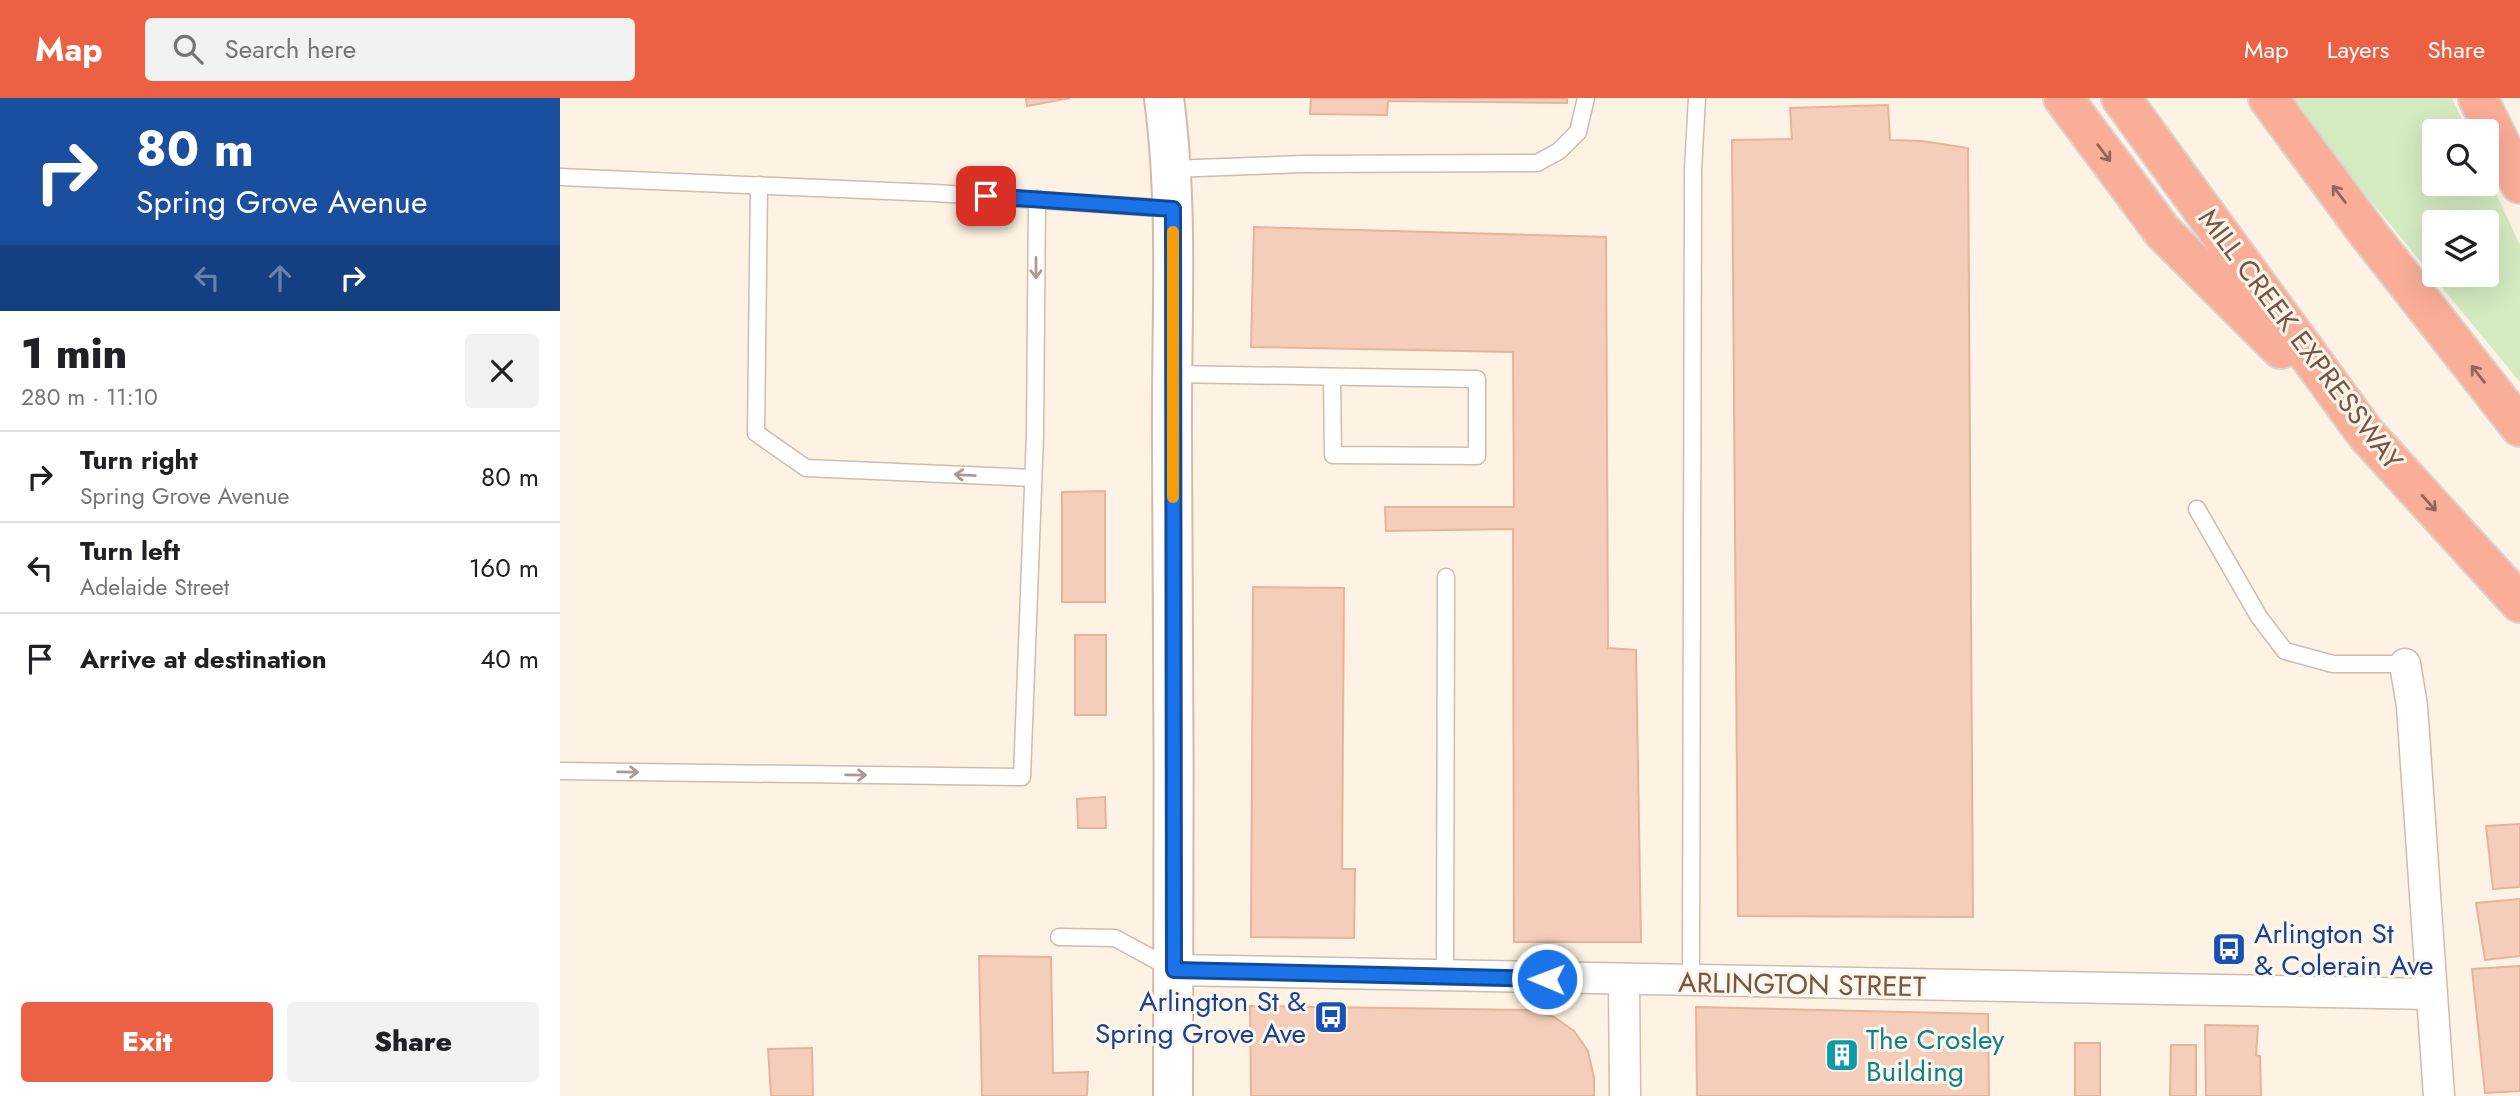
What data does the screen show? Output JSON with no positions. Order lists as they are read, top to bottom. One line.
{"streets":{"highway":["MILL CREEK EXPRESSWAY"],"street":["ARLINGTON STREET"]},"places":{"bus stop":["Arlington St & Colerain Ave","Arlington St & Spring Grove Ave"],"building":["The Crosley Building"]},"page":{"header":"Map","search":"Search here","nav":["Map","Layers","Share"],"turn":["80 m","Spring Grove Avenue"],"heading":["1 min","280 m · 11:10"],"list":[{"name":"Turn right","note":"Spring Grove Avenue","value":"80 m"},{"name":"Turn left","note":"Adelaide Street","value":"160 m"},{"name":"Arrive at destination","value":"40 m"}],"buttons":["Exit","Share"]}}
